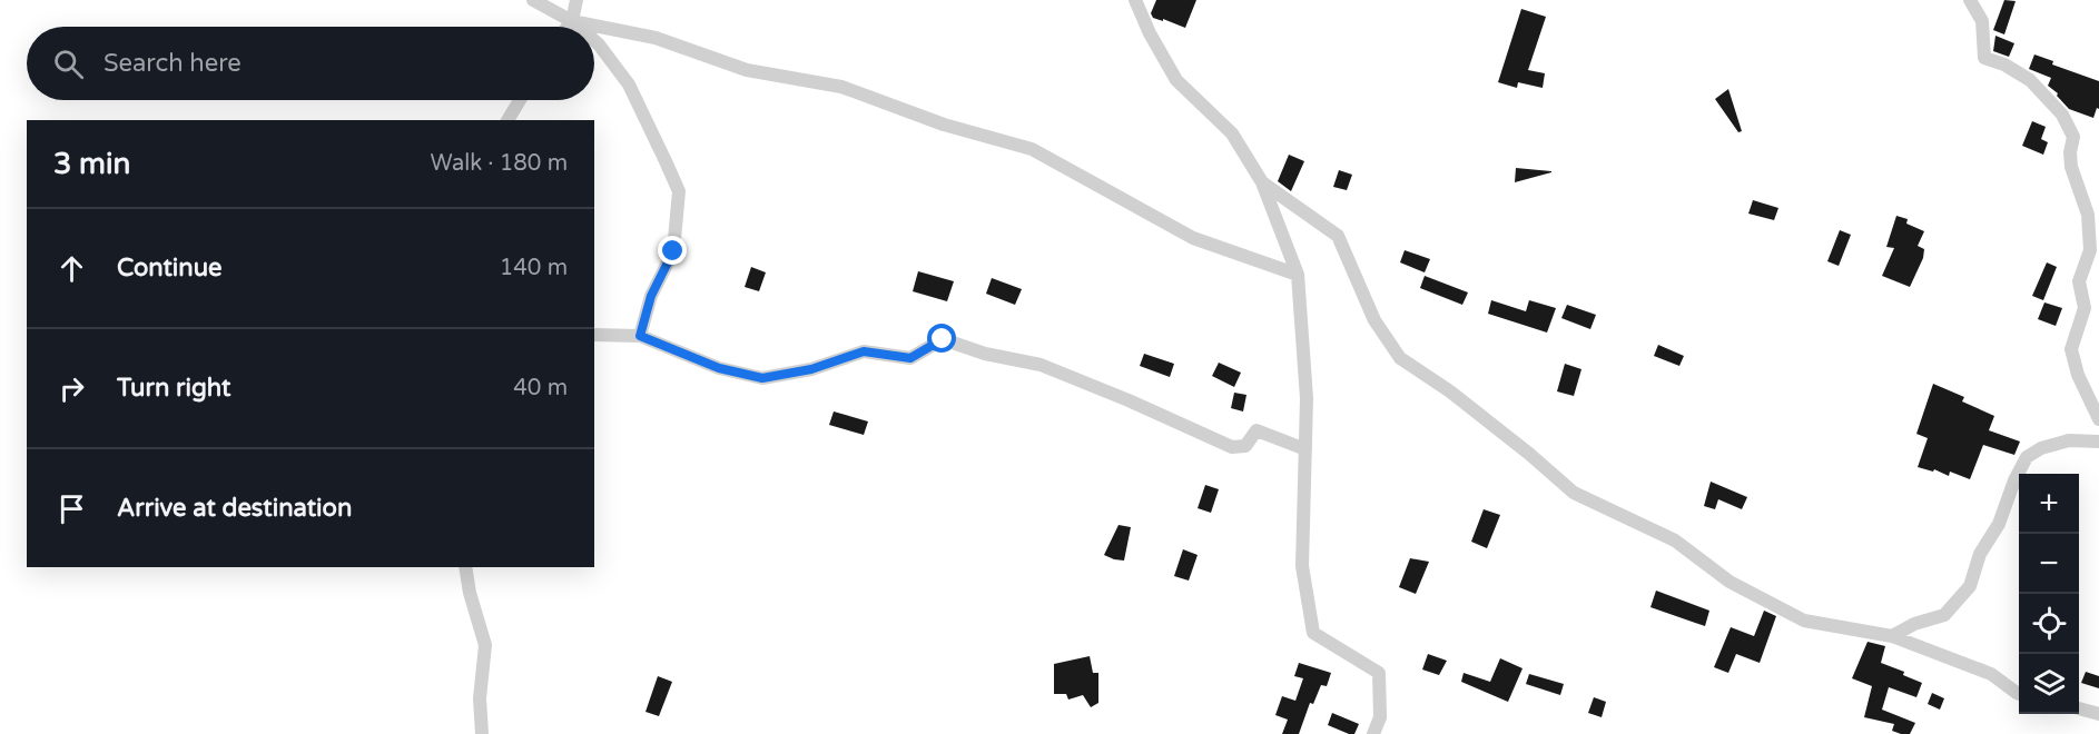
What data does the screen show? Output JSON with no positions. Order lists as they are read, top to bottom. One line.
{"page":{"search":"Search here","heading":["3 min","Walk · 180 m"],"list":[["Continue","140 m"],["Turn right","40 m"],"Arrive at destination"],"map_buttons":["+","−"]}}
